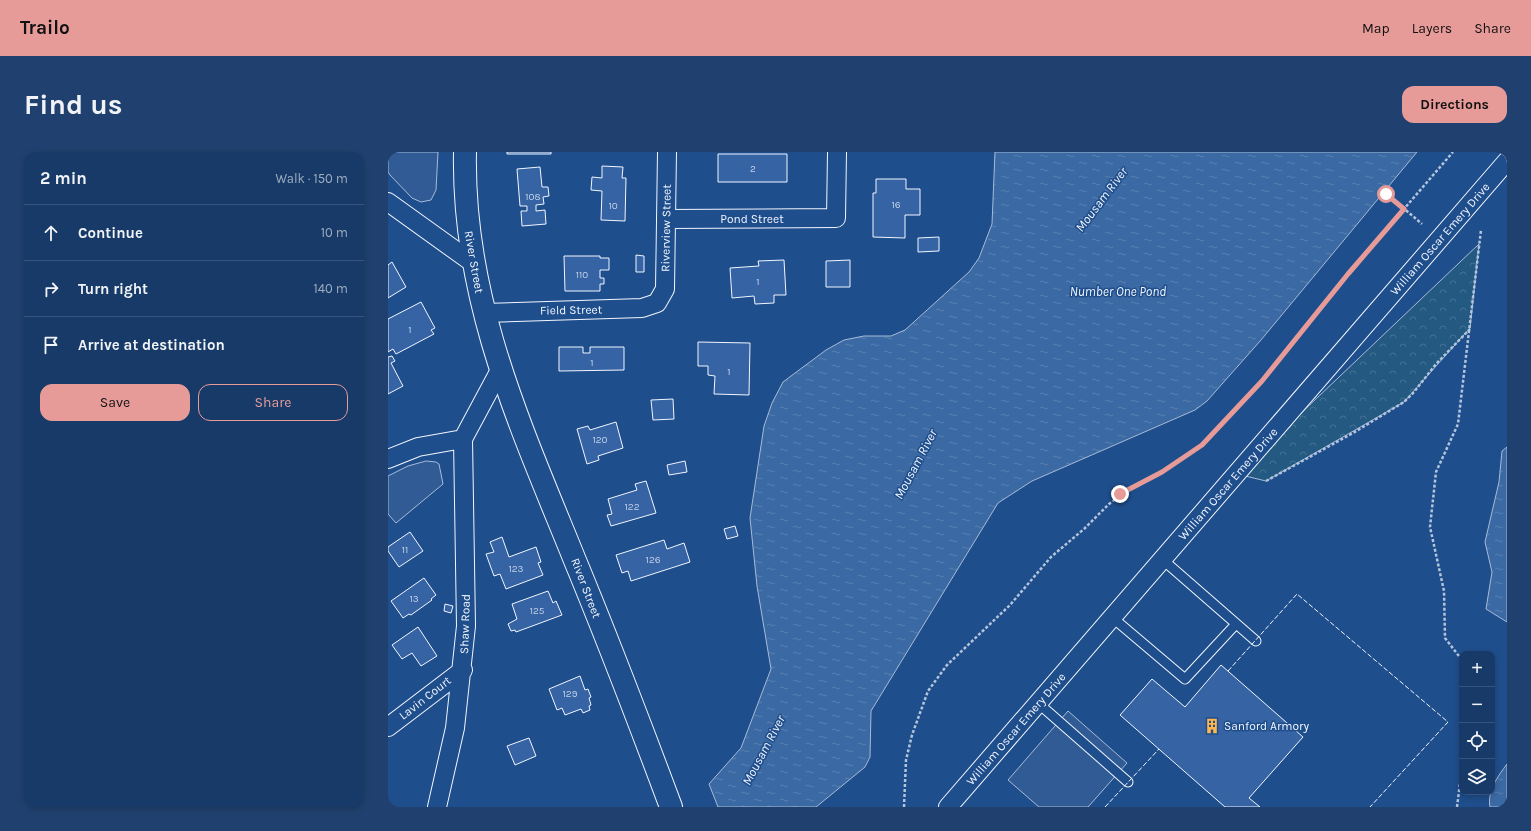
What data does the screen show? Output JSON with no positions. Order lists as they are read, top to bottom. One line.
{"streets":{"street":["Pond Street","Riverview Street","William Oscar Emery Drive","River Street","Field Street","Shaw Road","Lavin Court"]},"crossings":[["Pond Street","Riverview Street"],["Riverview Street","Field Street"],["River Street","Field Street"],["Shaw Road","Lavin Court"]],"water":["Mousam River","Number One Pond"],"places":{"building":["Sanford Armory"]},"house_numbers":["2","108","16","10","110","1","1","1","1","120","122","11","126","123","13","125","129"],"page":{"header":"Trailo","nav":["Map","Layers","Share"],"buttons":["Directions",["Save","Share"]],"title":"Find us","heading":["2 min","Walk · 150 m"],"list":[["Continue","10 m"],["Turn right","140 m"],"Arrive at destination"],"map_buttons":["+","−"]}}
